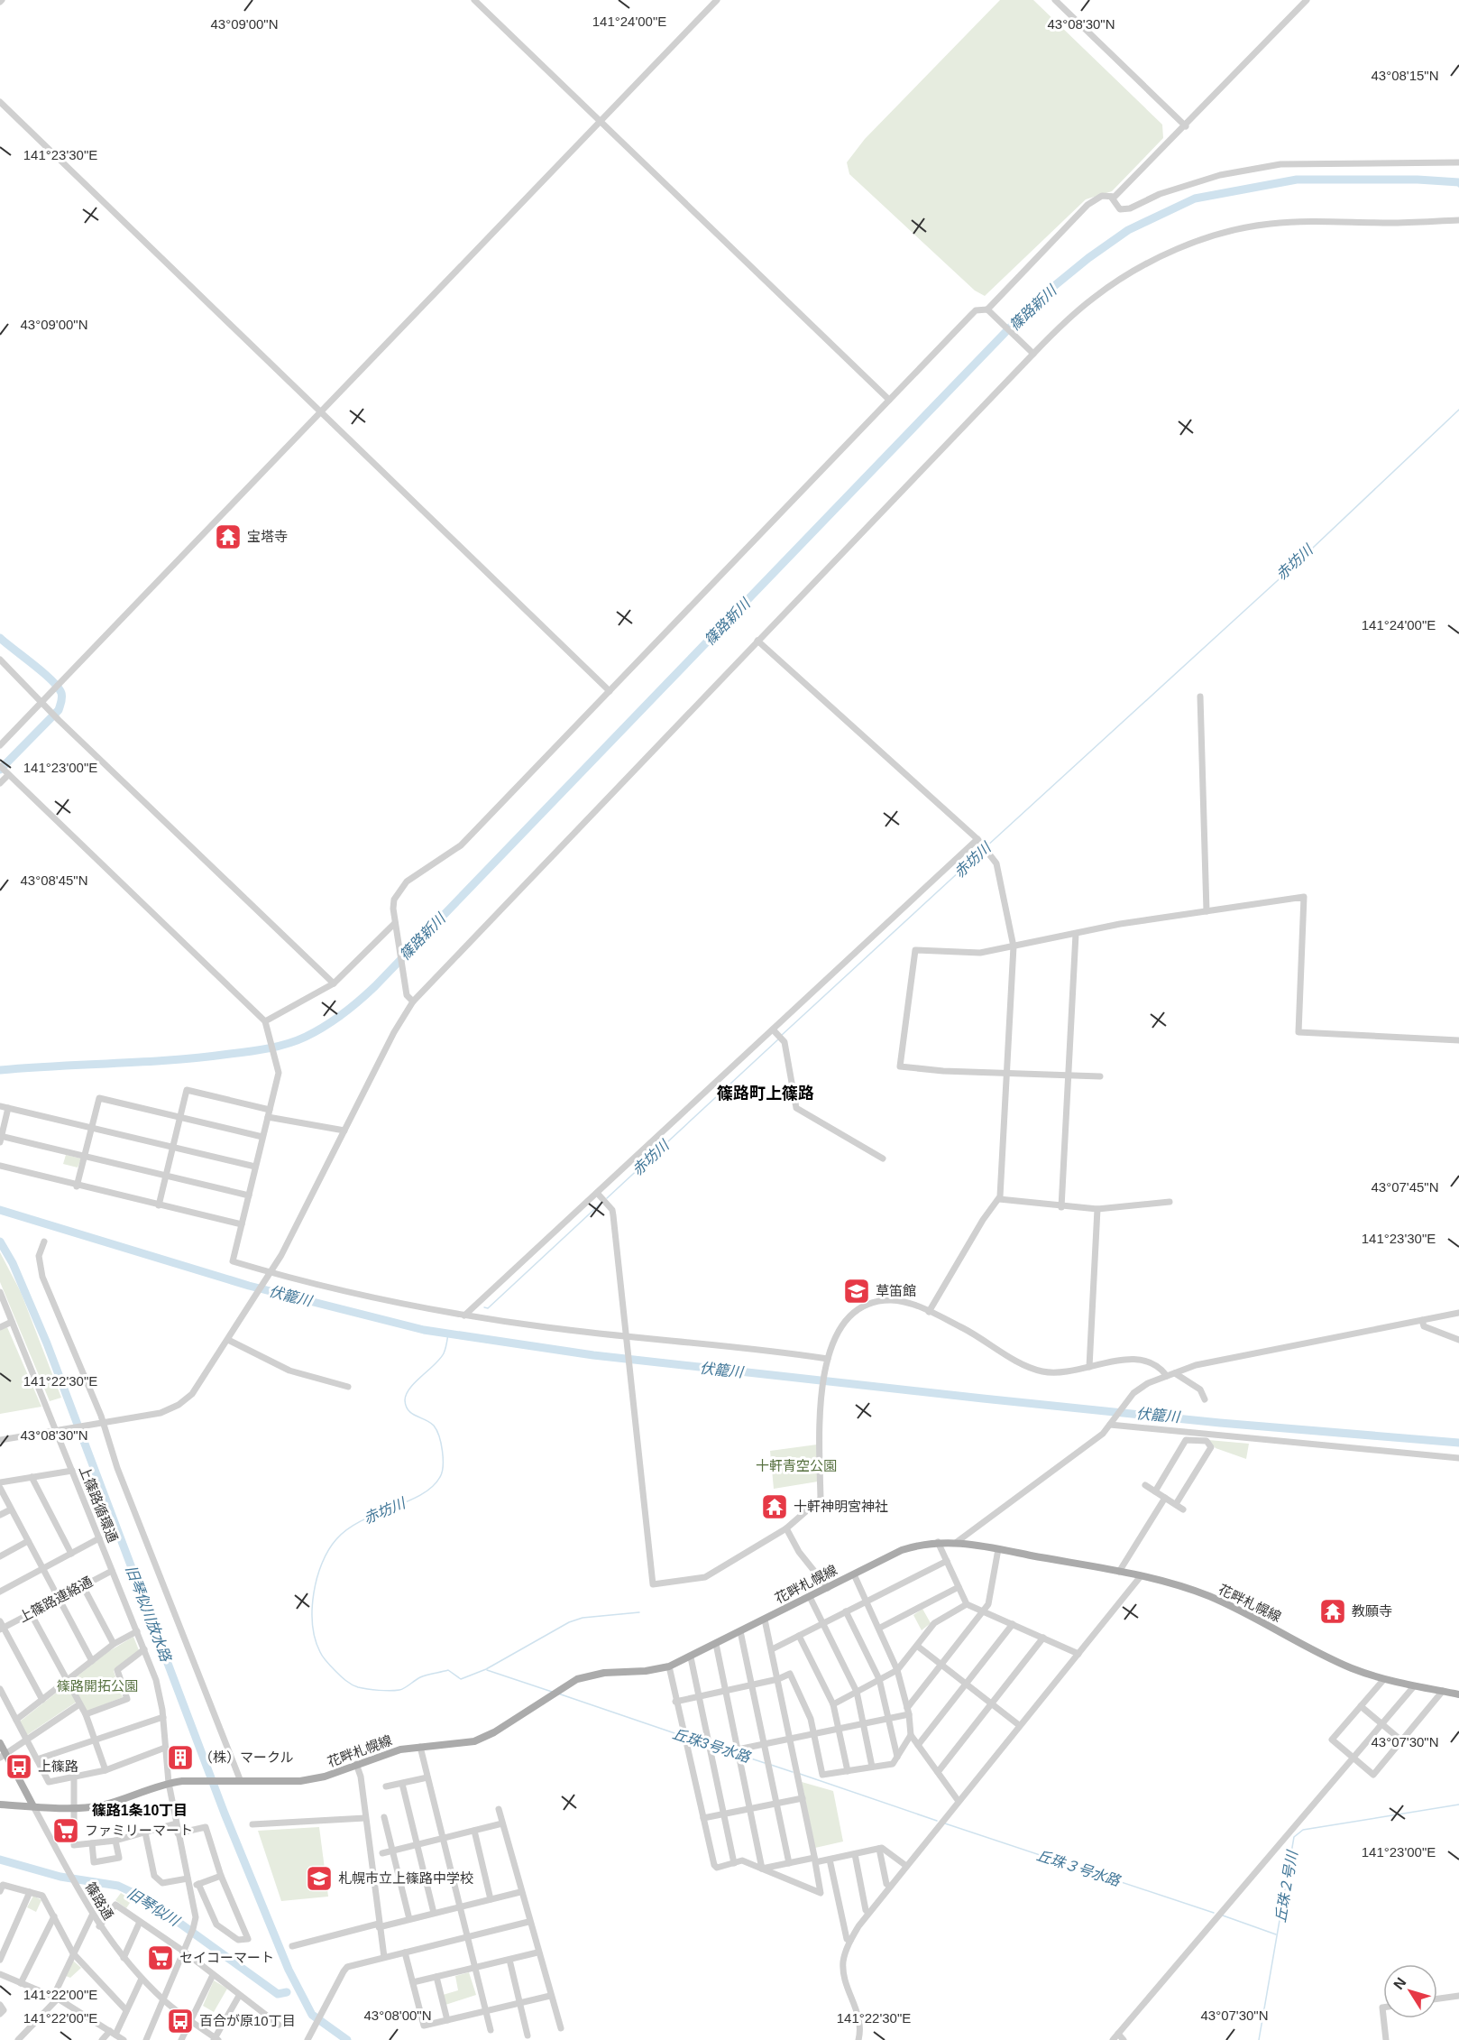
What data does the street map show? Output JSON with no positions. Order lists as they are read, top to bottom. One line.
{"streets":{"main road":["花畔札幌線","篠路通"],"street":["上篠路循環通","上篠路連絡通"]},"crossings":[["上篠路循環通","花畔札幌線"],["上篠路循環通","上篠路連絡通"]],"districts":["篠路町上篠路","篠路1条10丁目"],"water":["篠路新川","赤坊川","伏籠川","旧琴似川放水路","丘珠3号水路","丘珠３号水路","丘珠２号川","旧琴似川"],"parks":["十軒青空公園","篠路開拓公園"],"places":{"temple":["宝塔寺","十軒神明宮神社","教願寺"],"school or university":["草笛館","札幌市立上篠路中学校"],"building":["（株）マークル"],"bus stop":["上篠路","百合が原10丁目"],"supermarket":["ファミリーマート","セイコーマート"]},"north":"top left","coordinates":["141°24'00\"E","43°09'00\"N","43°08'30\"N","43°08'15\"N","141°23'30\"E","141°23'00\"E","43°08'45\"N","43°07'45\"N","141°22'30\"E","43°07'30\"N","141°22'00\"E","43°08'00\"N"]}
